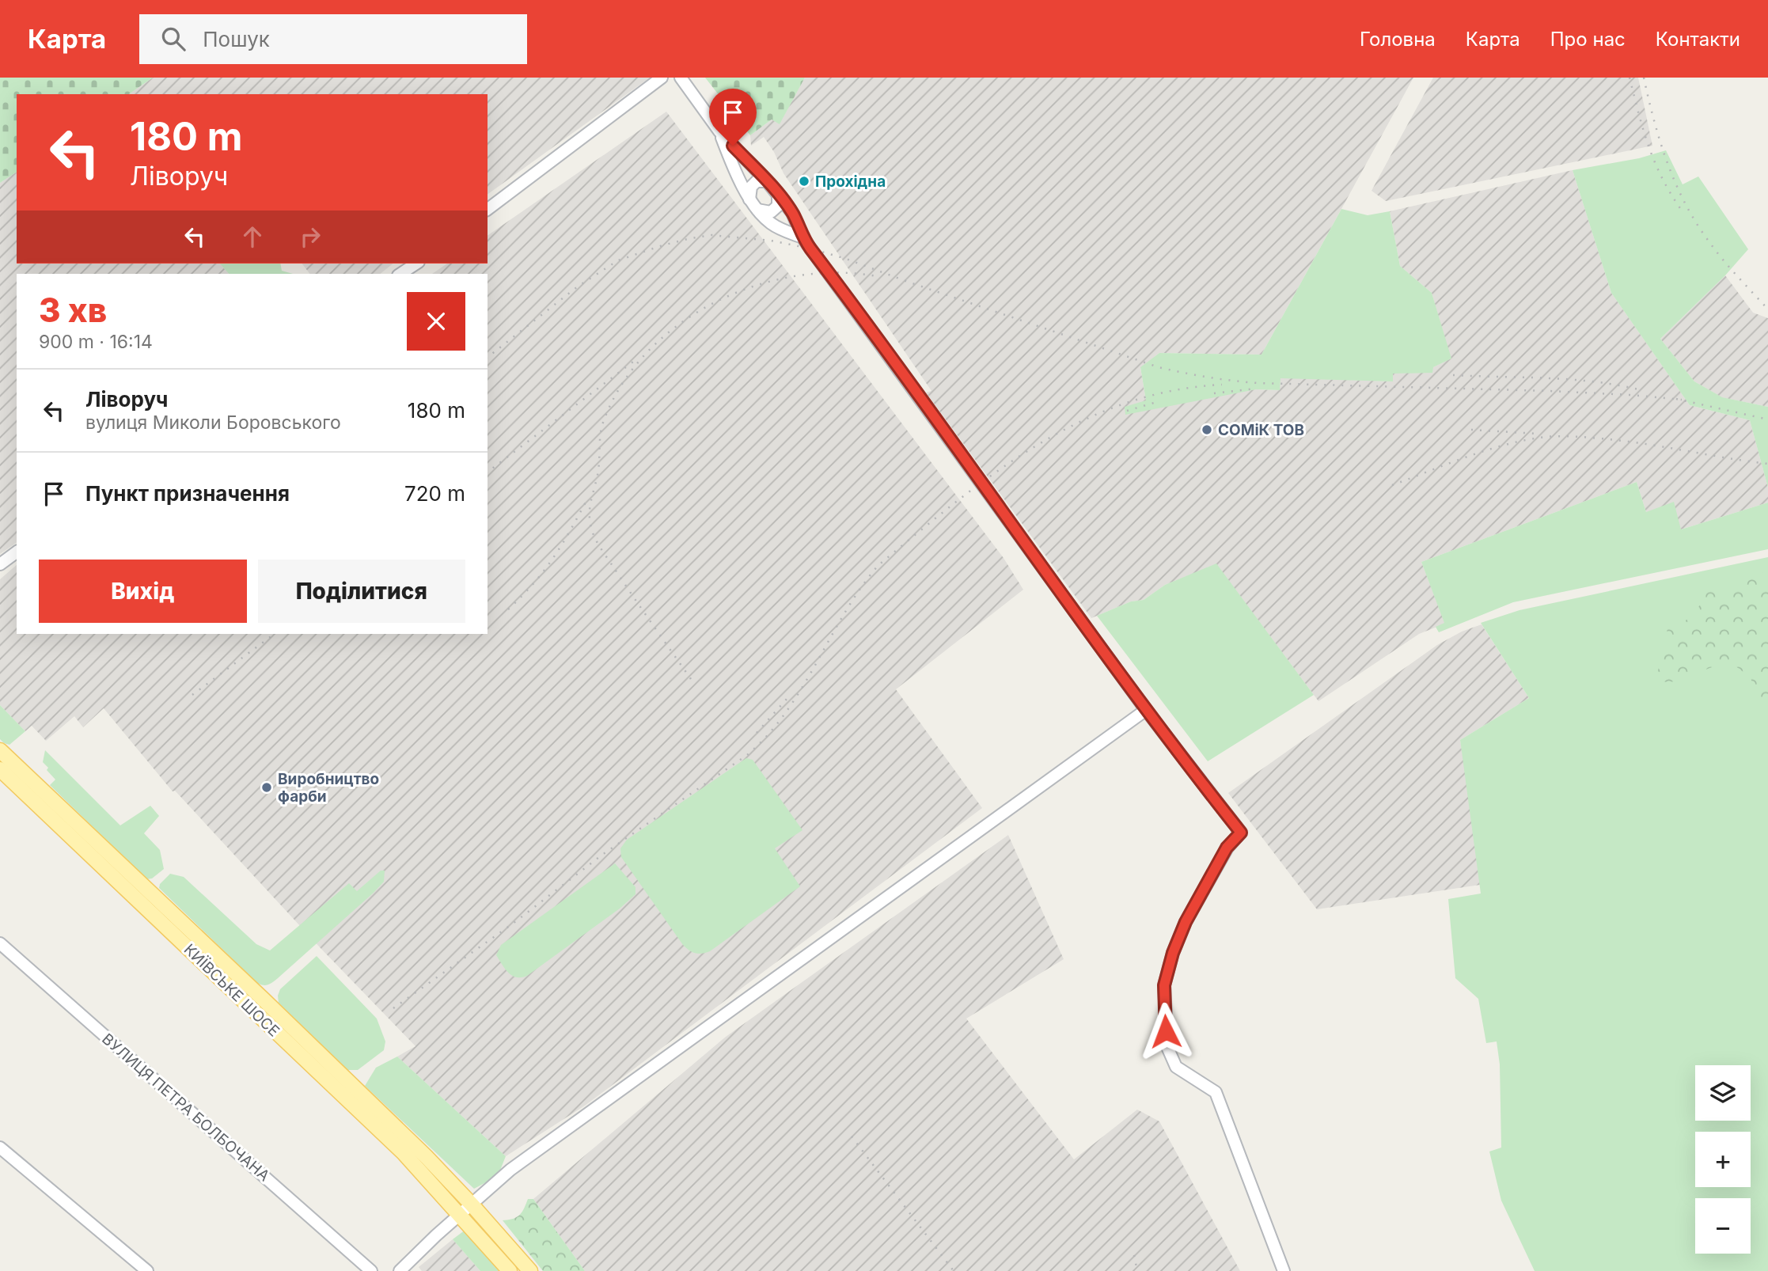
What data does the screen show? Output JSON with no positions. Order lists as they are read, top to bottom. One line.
{"streets":{"main road":["КИЇВСЬКЕ ШОСЕ"],"street":["ВУЛИЦЯ ПЕТРА БОЛБОЧАНА"]},"places":["Прохідна","СОМіК ТОВ","Виробництво фарби"],"page":{"header":"Карта","search":"Пошук","nav":["Головна","Карта","Про нас","Контакти"],"turn":["180 m","Ліворуч"],"heading":["3 хв","900 m · 16:14"],"list":[{"name":"Ліворуч","note":"вулиця Миколи Боровського","value":"180 m"},{"name":"Пункт призначення","value":"720 m"}],"buttons":["Вихід","Поділитися"],"map_buttons":["+","−"]}}
